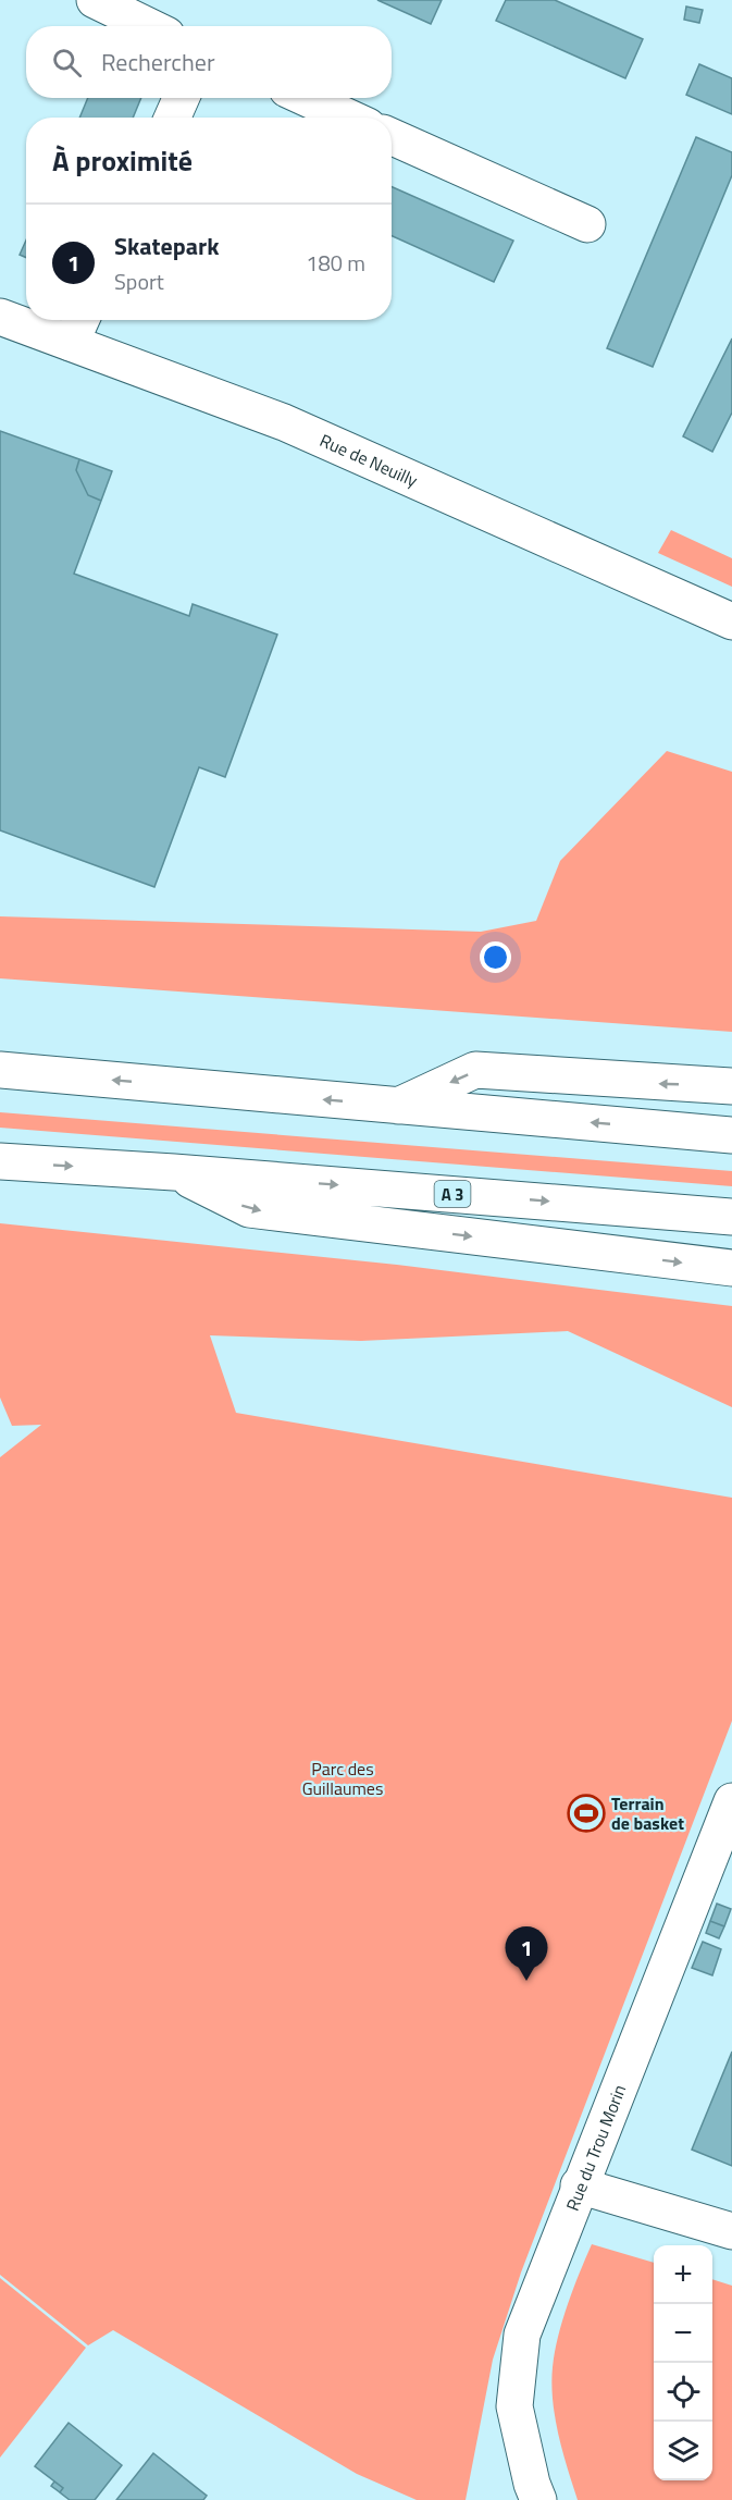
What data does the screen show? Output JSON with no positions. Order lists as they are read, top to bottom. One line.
{"streets":{"main road":["Rue de Neuilly","A 3","Rue du Trou Morin"]},"parks":["Parc des Guillaumes"],"places":{"sports":["Terrain de basket"]},"page":{"search":"Rechercher","heading":"À proximité","list":[{"mark":"1","name":"Skatepark","note":"Sport","value":"180 m"}],"pins":"1","map_buttons":["+","−"]}}
